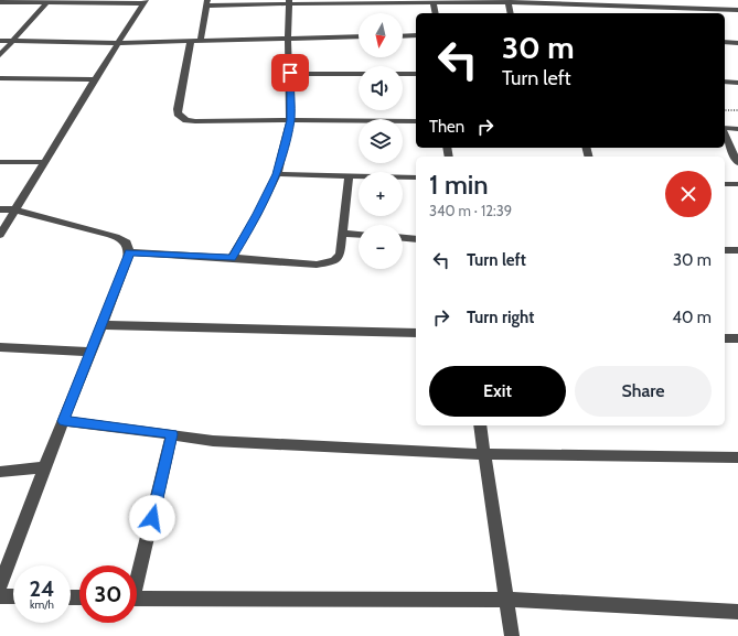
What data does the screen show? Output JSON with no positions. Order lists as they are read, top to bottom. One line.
{"north":"bottom","page":{"map_buttons":["+","−"],"turn":["30 m","Turn left"],"then":"Then","heading":["1 min","340 m · 12:39"],"list":[{"name":"Turn left","value":"30 m"},{"name":"Turn right","value":"40 m"}],"buttons":["Exit","Share"],"speed":"24 km/h","limit":"30"}}
